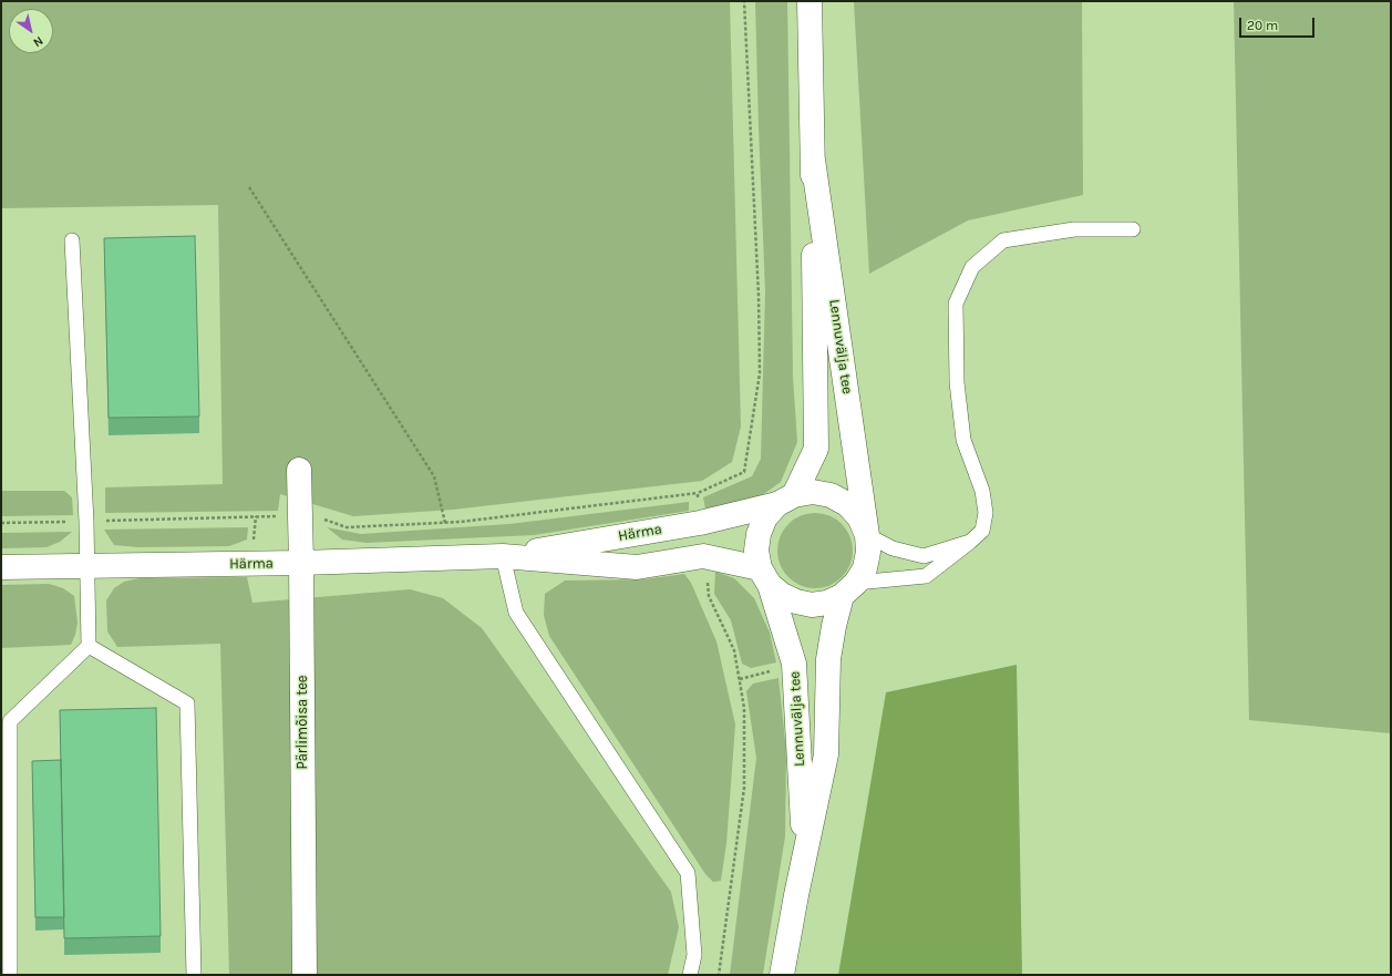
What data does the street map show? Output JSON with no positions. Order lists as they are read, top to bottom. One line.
{"streets":{"main road":["Lennuvälja tee","Härma","Pärlimõisa tee"]},"crossings":[["Lennuvälja tee","Härma"],["Härma","Pärlimõisa tee"]],"scale_bar":"20 m","north":"bottom right"}
